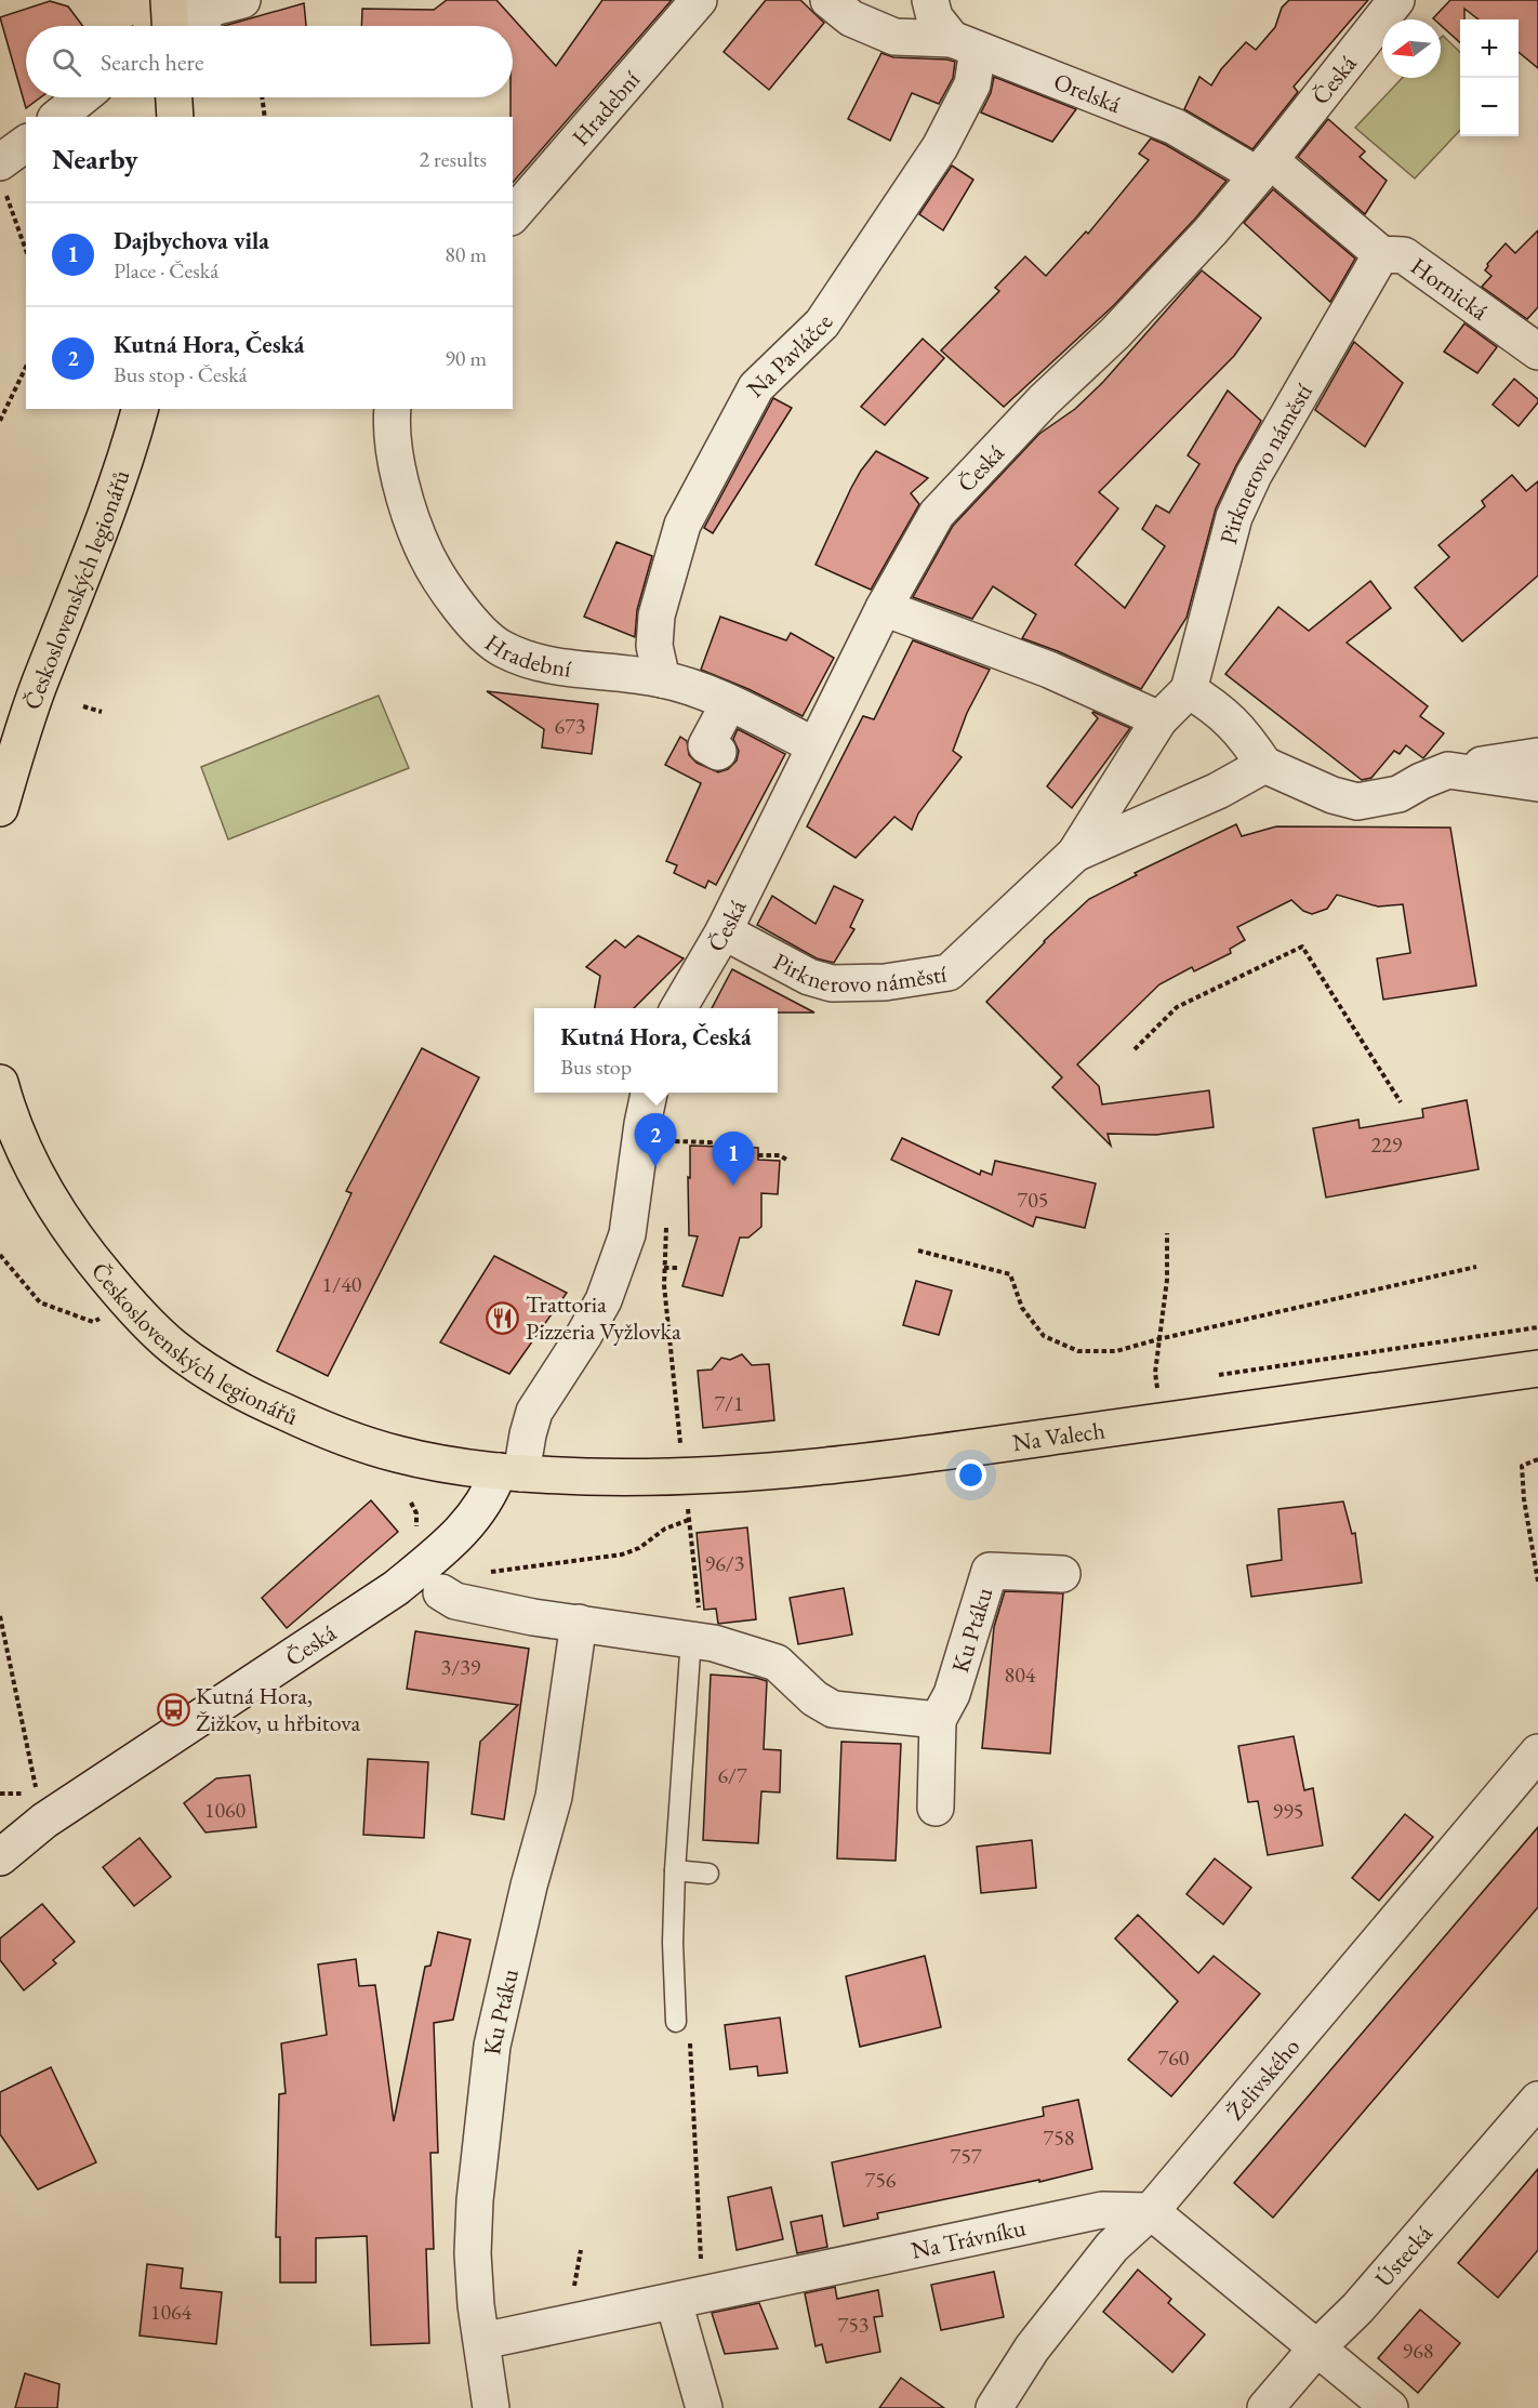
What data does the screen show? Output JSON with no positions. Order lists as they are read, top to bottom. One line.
{"streets":{"main road":["Československých legionářů","Na Valech"],"street":["Česká","Orelská","Hradební","Hornická","Na Pavláčce","Pirknerovo náměstí","Ku Ptáku","Želivského","Na Trávníku","Ústecká"]},"crossings":[["Česká","Orelská"],["Česká","Hradební"],["Česká","Hornická"],["Česká","Pirknerovo náměstí"],["Česká","Československých legionářů"],["Česká","Na Valech"],["Orelská","Hornická"],["Orelská","Na Pavláčce"],["Hradební","Na Pavláčce"],["Hornická","Pirknerovo náměstí"],["Československých legionářů","Na Valech"],["Ku Ptáku","Na Trávníku"],["Želivského","Na Trávníku"]],"places":{"restaurant":["Trattoria Pizzeria Vyžlovka"],"bus stop":["Kutná Hora, Žižkov, u hřbitova"]},"house_numbers":["673","229","705","1/40","7/1","96/3","3/39","804","6/7","1060","995","760","758","757","756","1064","753","968"],"north":"left","page":{"map_buttons":["+","−"],"search":"Search here","heading":["Nearby","2 results"],"list":[{"mark":"1","name":"Dajbychova vila","note":"Place · Česká","value":"80 m"},{"mark":"2","name":"Kutná Hora, Česká","note":"Bus stop · Česká","value":"90 m"}],"popup":["Kutná Hora, Česká","Bus stop"],"pins":["2","1"]}}
